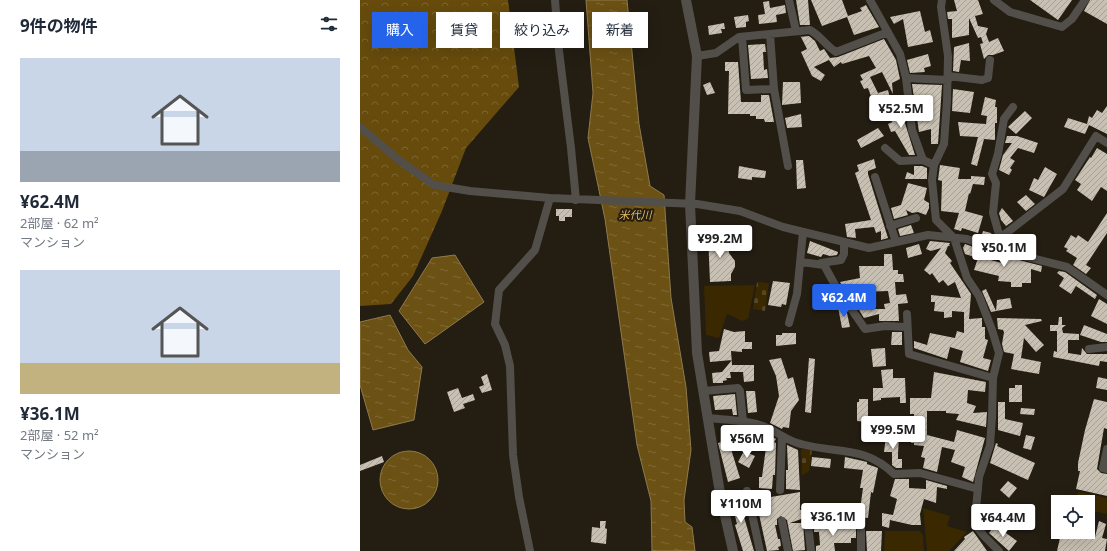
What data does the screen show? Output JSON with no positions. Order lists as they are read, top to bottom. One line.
{"water":["米代川"],"page":{"heading":"9件の物件","chip":["購入","賃貸","絞り込み","新着"],"list":[{"name":"¥62.4M","note":"2部屋 · 62 m² · マンション"},{"name":"¥36.1M","note":"2部屋 · 52 m² · マンション"}],"price":["¥52.5M","¥99.2M","¥50.1M","¥62.4M","¥99.5M","¥56M","¥110M","¥36.1M","¥64.4M"]}}
